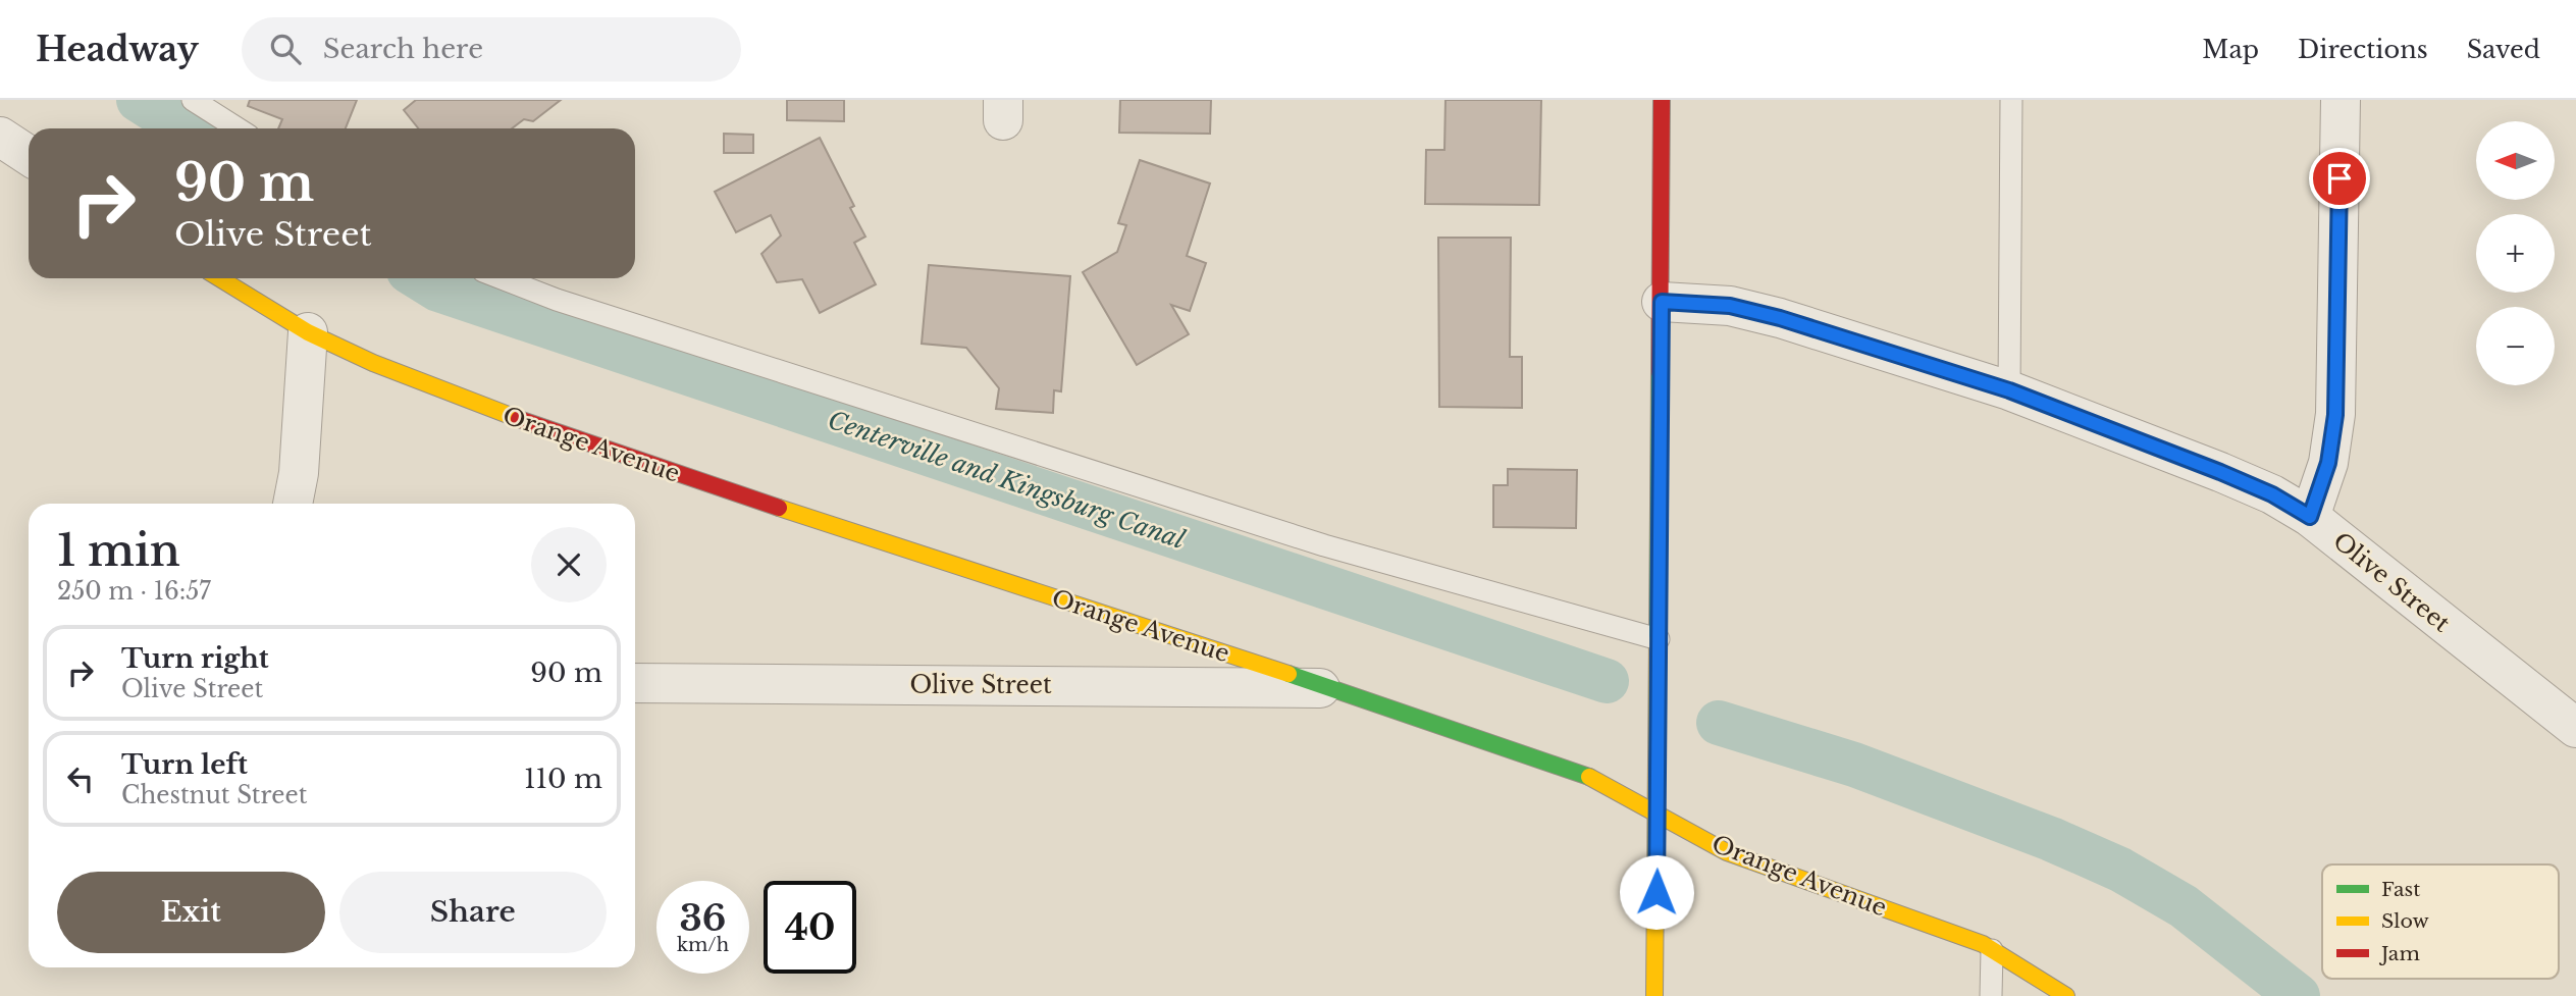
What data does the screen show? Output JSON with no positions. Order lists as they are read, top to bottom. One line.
{"streets":{"street":["Orange Avenue","Olive Street"]},"crossings":[["Orange Avenue","Olive Street"]],"water":["Centerville and Kingsburg Canal"],"legend":["Fast","Slow","Jam"],"north":"left","page":{"header":"Headway","search":"Search here","nav":["Map","Directions","Saved"],"map_buttons":["+","−"],"turn":["90 m","Olive Street"],"heading":["1 min","250 m · 16:57"],"list":[{"name":"Turn right","note":"Olive Street","value":"90 m"},{"name":"Turn left","note":"Chestnut Street","value":"110 m"}],"buttons":["Exit","Share"],"speed":"36 km/h","limit":"40"}}
